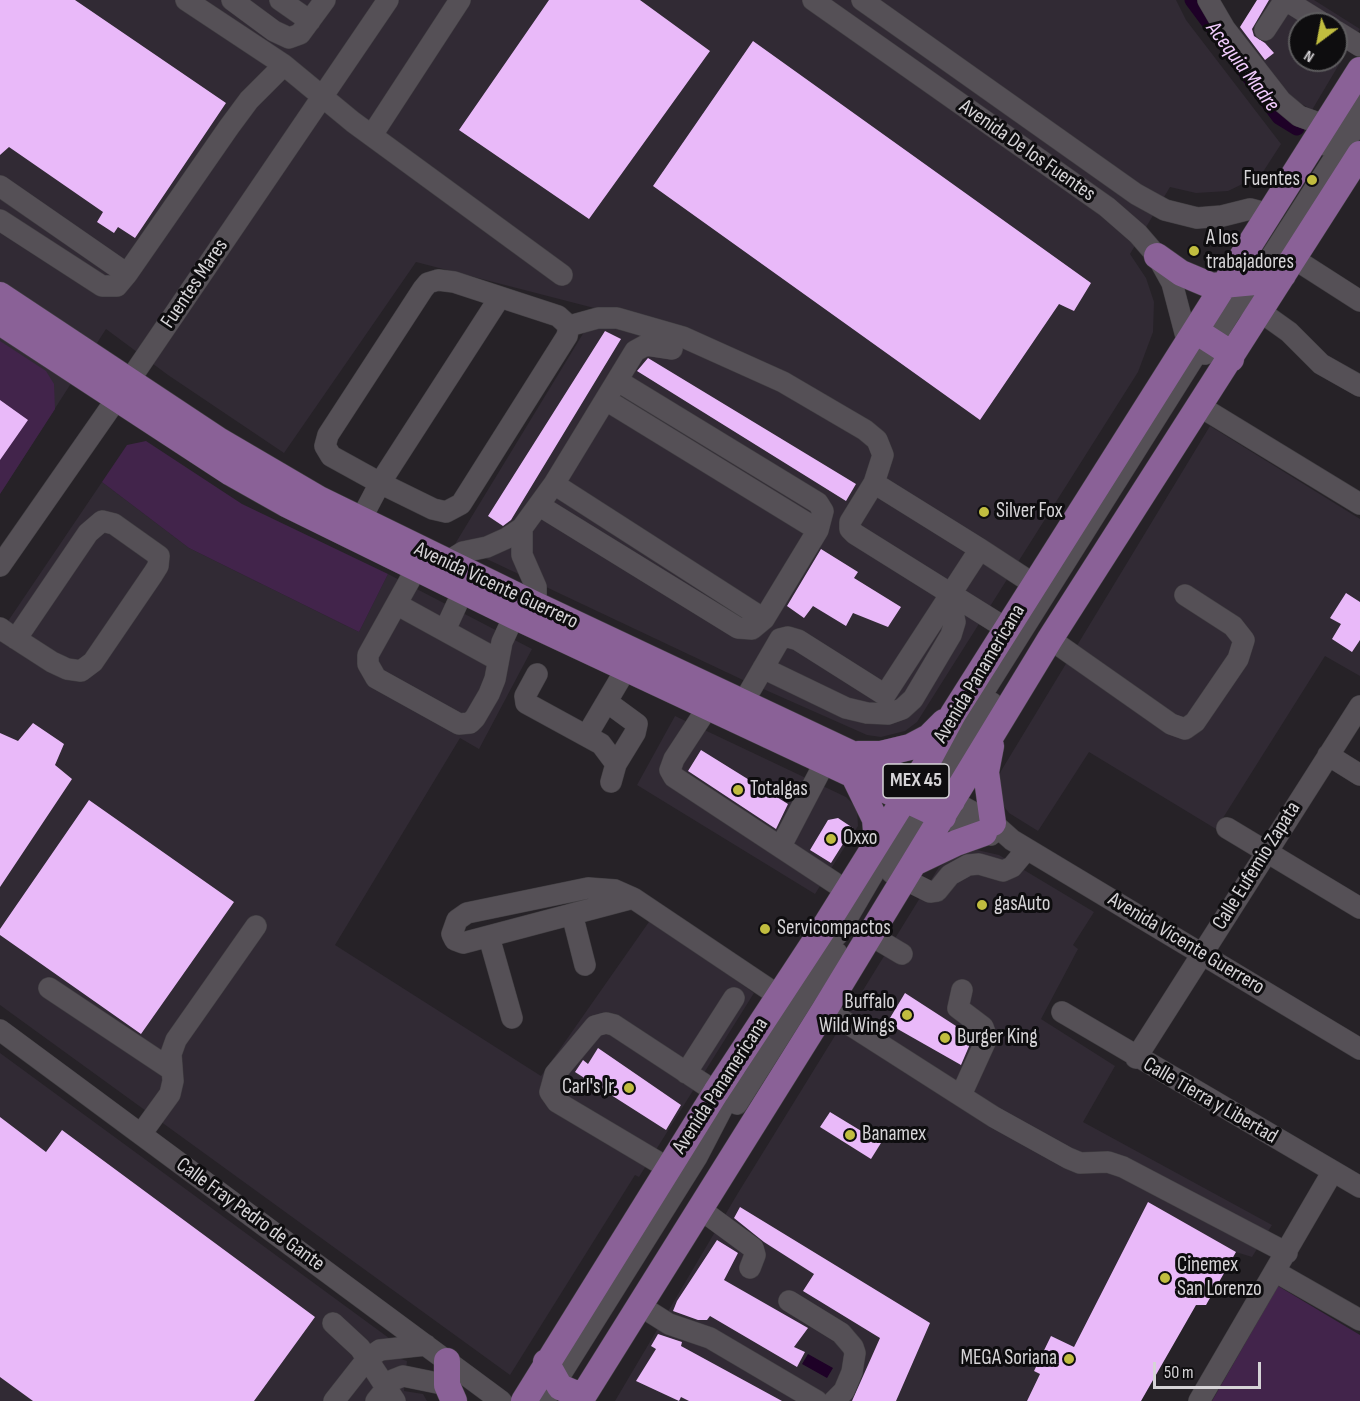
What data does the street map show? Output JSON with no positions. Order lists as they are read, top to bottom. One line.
{"streets":{"main road":["Avenida Vicente Guerrero","Avenida Panamericana","MEX 45"],"street":["Avenida De los Fuentes","Fuentes Mares","Calle Eufemio Zapata","Calle Tierra y Libertad","Calle Fray Pedro de Gante"]},"crossings":[["Avenida De los Fuentes","Avenida Panamericana"],["Fuentes Mares","Avenida Vicente Guerrero"],["Avenida Vicente Guerrero","Avenida Panamericana"],["Avenida Vicente Guerrero","Calle Eufemio Zapata"],["Calle Eufemio Zapata","Calle Tierra y Libertad"]],"water":["Acequia Madre"],"places":["Fuentes","A los trabajadores","Silver Fox","Totalgas","Oxxo","gasAuto","Servicompactos","Buffalo Wild Wings","Burger King","Carl's Jr.","Banamex","Cinemex San Lorenzo","MEGA Soriana"],"scale_bar":"50 m","north":"bottom left"}
